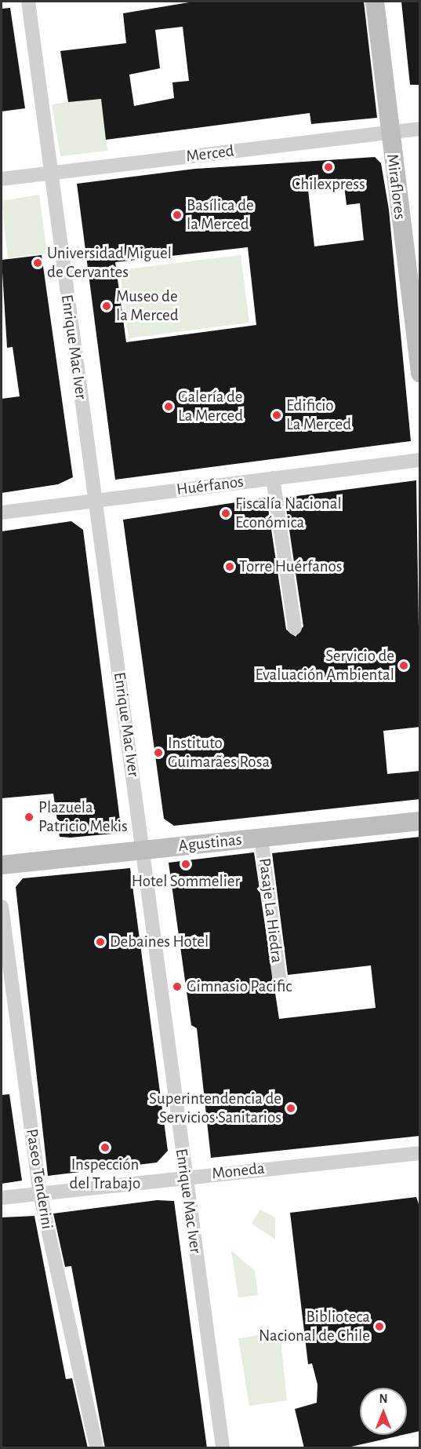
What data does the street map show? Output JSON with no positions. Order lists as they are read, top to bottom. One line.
{"streets":{"main road":["Miraflores","Agustinas"],"street":["Merced","Enrique Mac Iver","Huérfanos","Pasaje La Hiedra","Moneda","Paseo Tenderini"]},"crossings":[["Merced","Miraflores"],["Merced","Enrique Mac Iver"],["Enrique Mac Iver","Huérfanos"],["Enrique Mac Iver","Agustinas"],["Enrique Mac Iver","Moneda"],["Agustinas","Pasaje La Hiedra"],["Moneda","Paseo Tenderini"]],"places":["Chilexpress","Basílica de la Merced","Universidad Miguel de Cervantes","Museo de la Merced","Galería de La Merced","Edificio La Merced","Fiscalía Nacional Económica","Torre Huérfanos","Servicio de Evaluación Ambiental","Instituto Guimarães Rosa","Plazuela Patricio Mekis","Hotel Sommelier","Debaines Hotel","Gimnasio Pacific","Superintendencia de Servicios Sanitarios","Inspección del Trabajo","Biblioteca Nacional de Chile"],"north":"top"}
